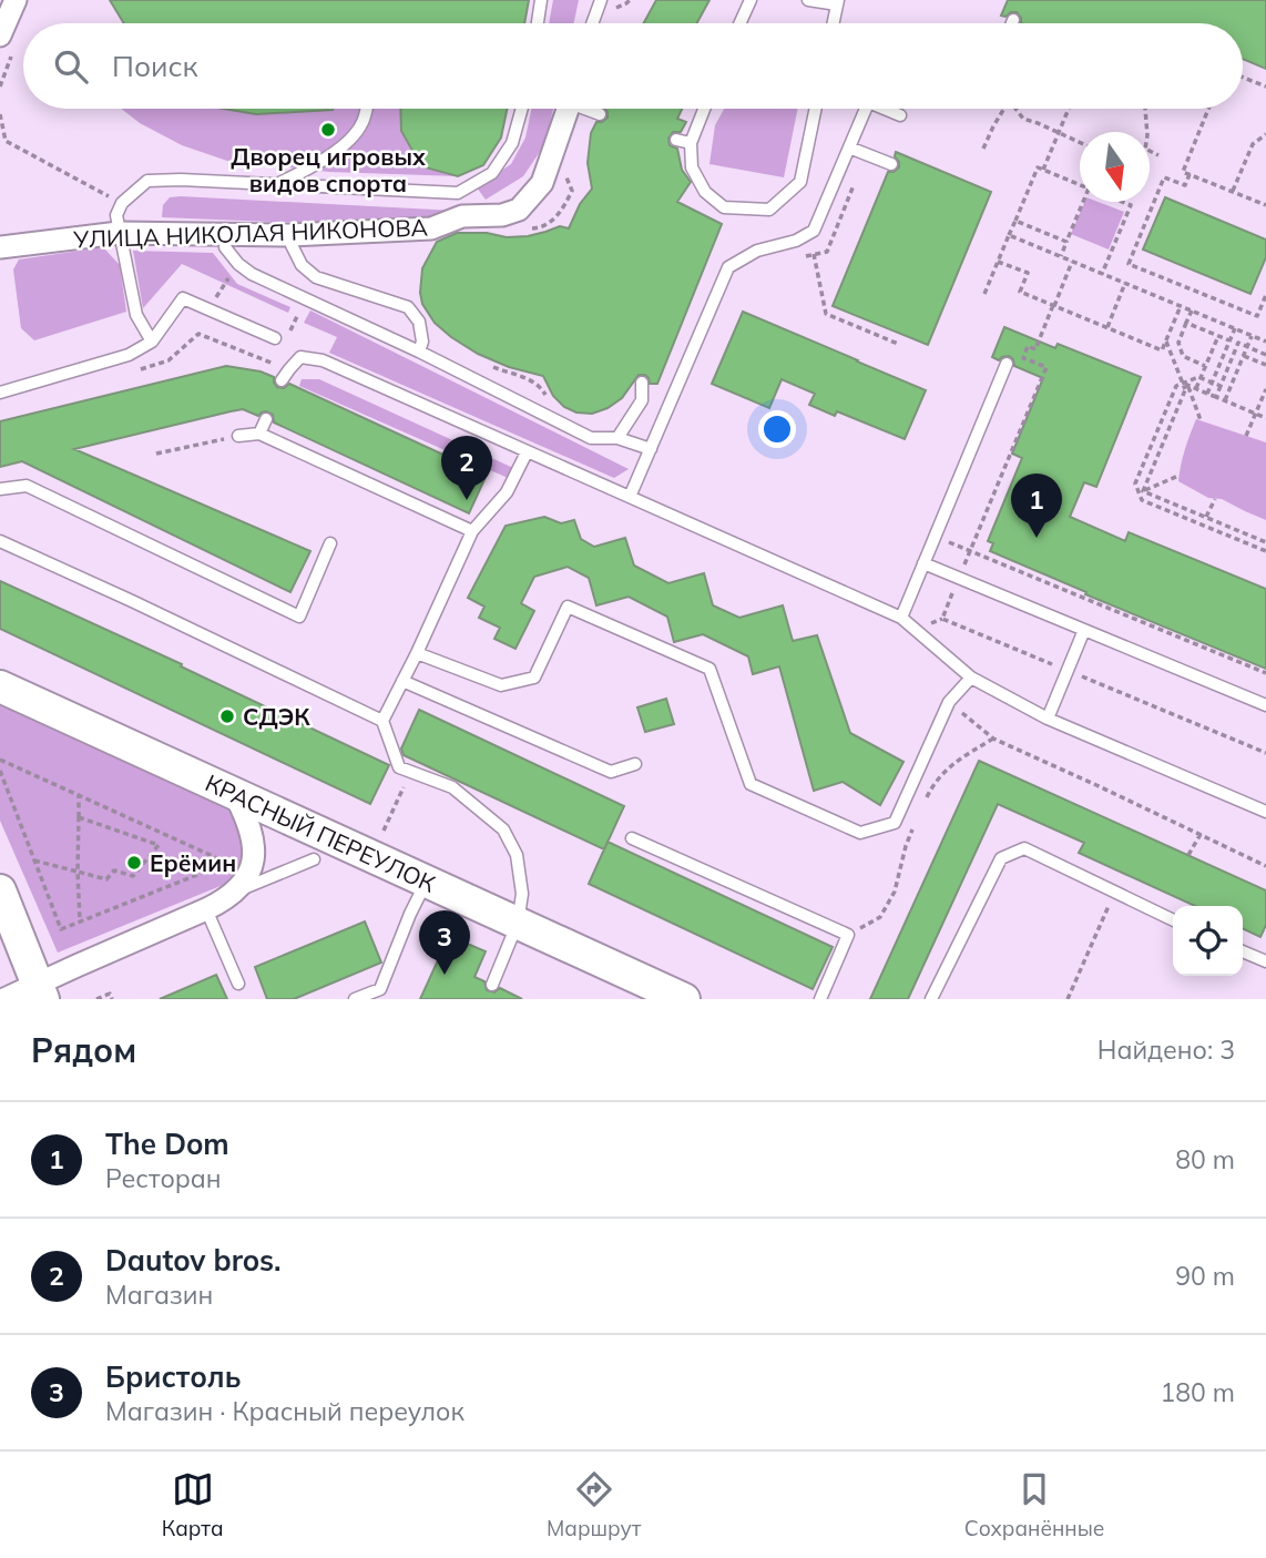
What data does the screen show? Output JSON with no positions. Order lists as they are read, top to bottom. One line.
{"streets":{"street":["УЛИЦА НИКОЛАЯ НИКОНОВА","КРАСНЫЙ ПЕРЕУЛОК"]},"places":["Дворец игровых видов спорта","СДЭК","Ерёмин"],"north":"bottom","page":{"search":"Поиск","pins":["2","1","3"],"heading":["Рядом","Найдено: 3"],"list":[{"mark":"1","name":"The Dom","note":"Ресторан","value":"80 m"},{"mark":"2","name":"Dautov bros.","note":"Магазин","value":"90 m"},{"mark":"3","name":"Бристоль","note":"Магазин · Красный переулок","value":"180 m"}],"nav":["Карта","Маршрут","Сохранённые"]}}
